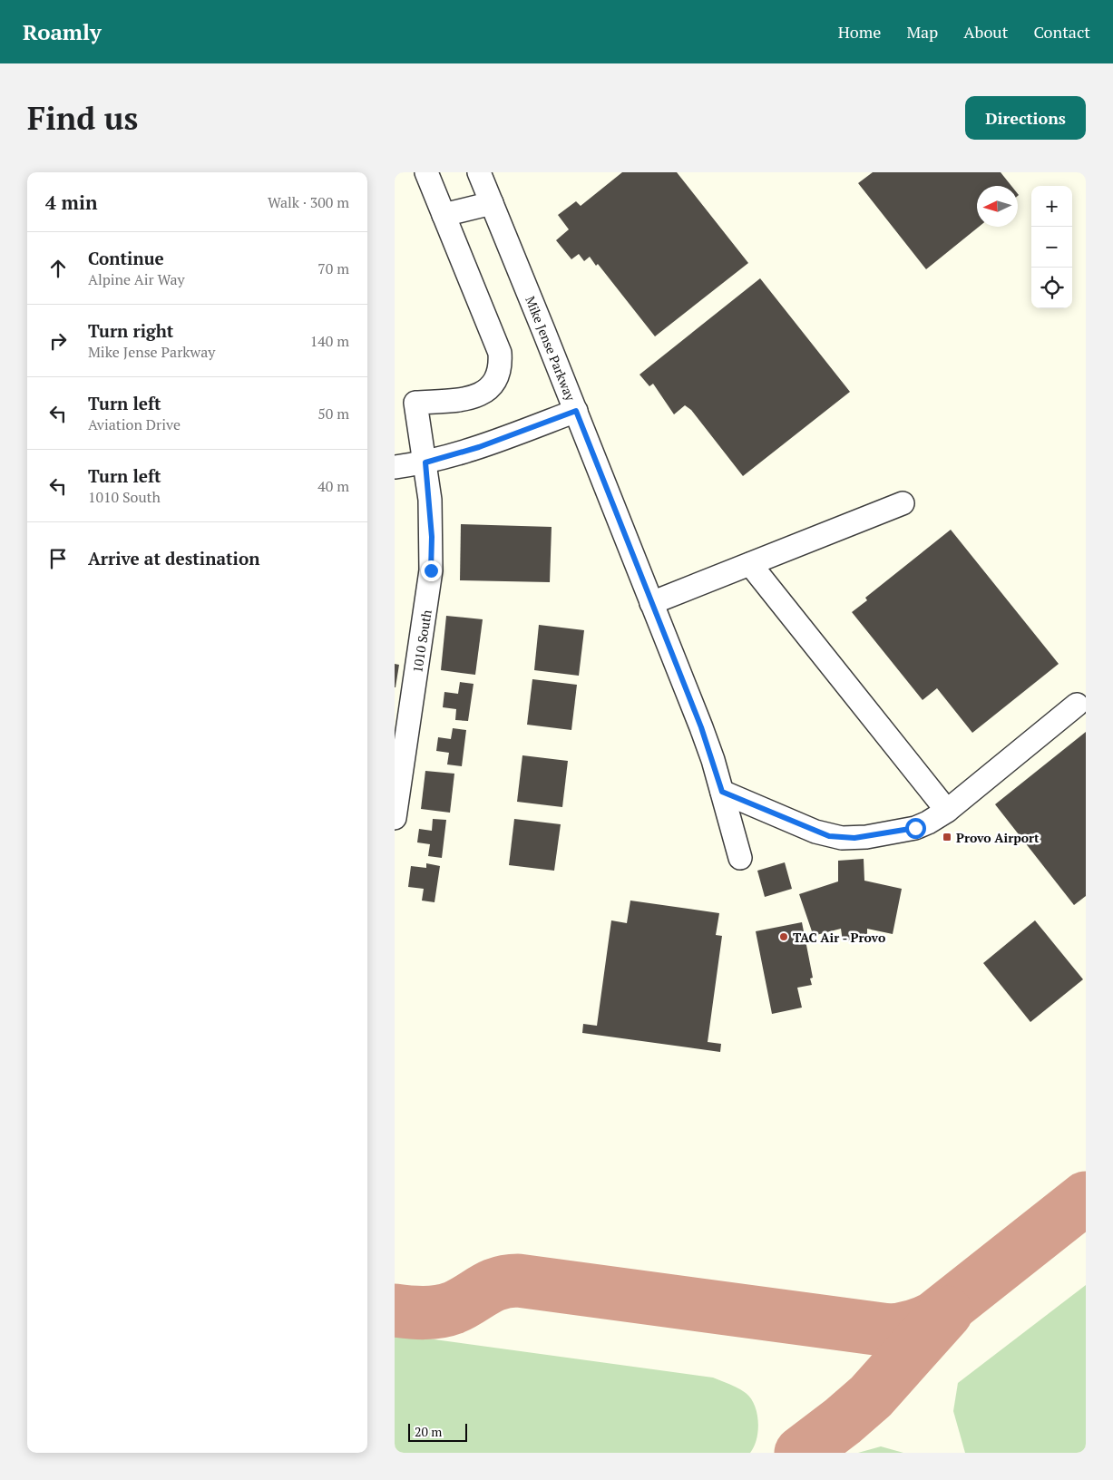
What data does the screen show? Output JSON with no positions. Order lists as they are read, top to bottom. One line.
{"streets":{"street":["Mike Jense Parkway","1010 South"]},"places":{"transit":["Provo Airport"],"other":["TAC Air - Provo"]},"scale_bar":"20 m","north":"left","page":{"header":"Roamly","nav":["Home","Map","About","Contact"],"buttons":"Directions","title":"Find us","heading":["4 min","Walk · 300 m"],"map_buttons":["+","−"],"list":[["Continue","Alpine Air Way","70 m"],["Turn right","Mike Jense Parkway","140 m"],["Turn left","Aviation Drive","50 m"],["Turn left","1010 South","40 m"],"Arrive at destination"],"scale":"20 m"}}
